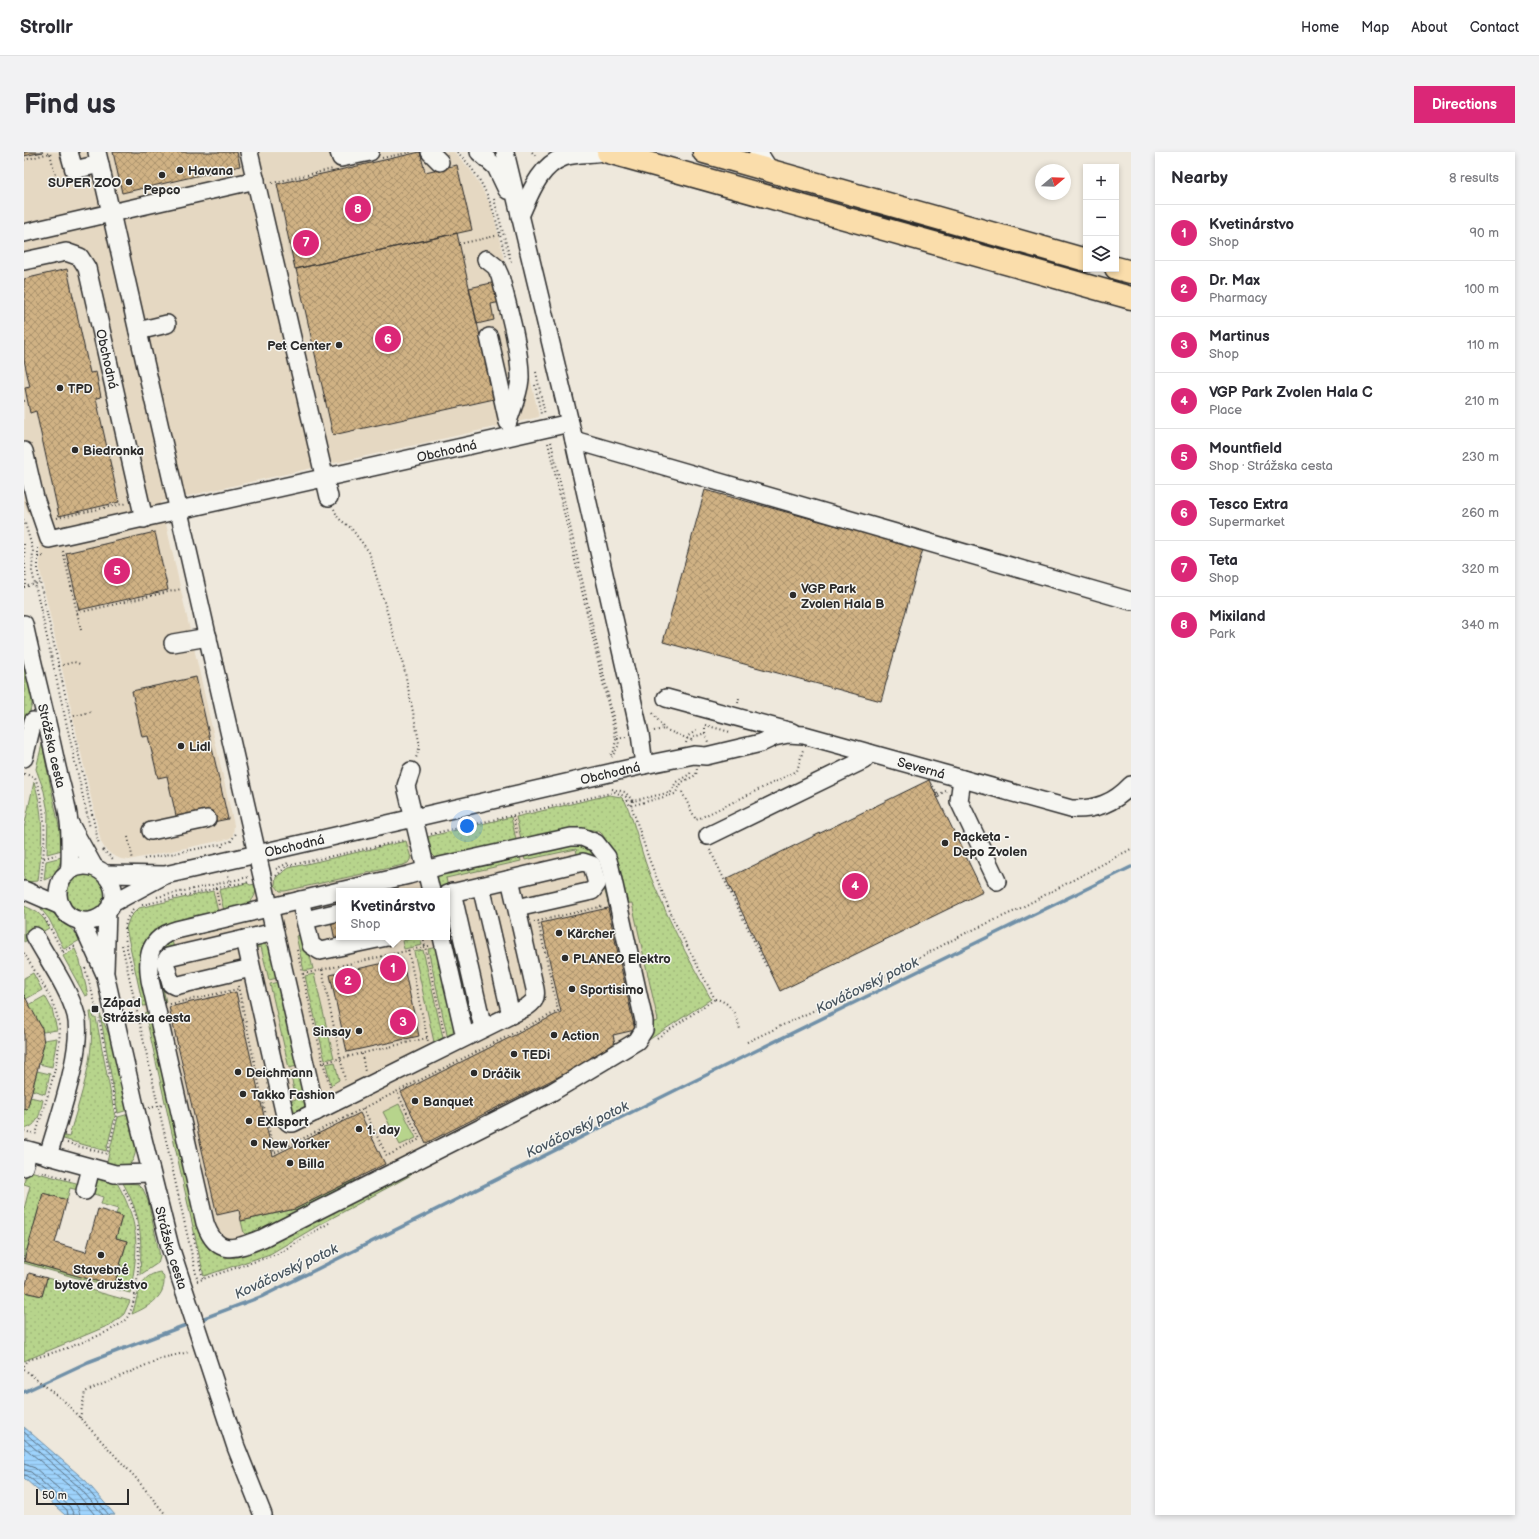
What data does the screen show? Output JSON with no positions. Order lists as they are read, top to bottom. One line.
{"streets":{"street":["Obchodná","Strážska cesta","Severná"]},"crossings":[["Obchodná","Strážska cesta"],["Obchodná","Severná"]],"water":["Kováčovský potok"],"places":{"other":["Havana","Pepco","SUPER ZOO","Pet Center","TPD","Biedronka","VGP Park Zvolen Hala B","Lidl","Packeta - Depo Zvolen","Kärcher","PLANEO Elektro","Sportisimo","Sinsay","Action","TEDi","Deichmann","Dráčik","Takko Fashion","Banquet","EXIsport","1. day","New Yorker","Billa","Stavebné bytové družstvo"],"transit":["Západ Strážska cesta"]},"scale_bar":"50 m","north":"right","page":{"header":"Strollr","nav":["Home","Map","About","Contact"],"buttons":"Directions","title":"Find us","heading":["Nearby","8 results"],"map_buttons":["+","−"],"pins":["8","7","6","5","4","1","2","3"],"list":[{"mark":"1","name":"Kvetinárstvo","note":"Shop","value":"90 m"},{"mark":"2","name":"Dr. Max","note":"Pharmacy","value":"100 m"},{"mark":"3","name":"Martinus","note":"Shop","value":"110 m"},{"mark":"4","name":"VGP Park Zvolen Hala C","note":"Place","value":"210 m"},{"mark":"5","name":"Mountfield","note":"Shop · Strážska cesta","value":"230 m"},{"mark":"6","name":"Tesco Extra","note":"Supermarket","value":"260 m"},{"mark":"7","name":"Teta","note":"Shop","value":"320 m"},{"mark":"8","name":"Mixiland","note":"Park","value":"340 m"}],"popup":["Kvetinárstvo","Shop"],"scale":"50 m"}}
